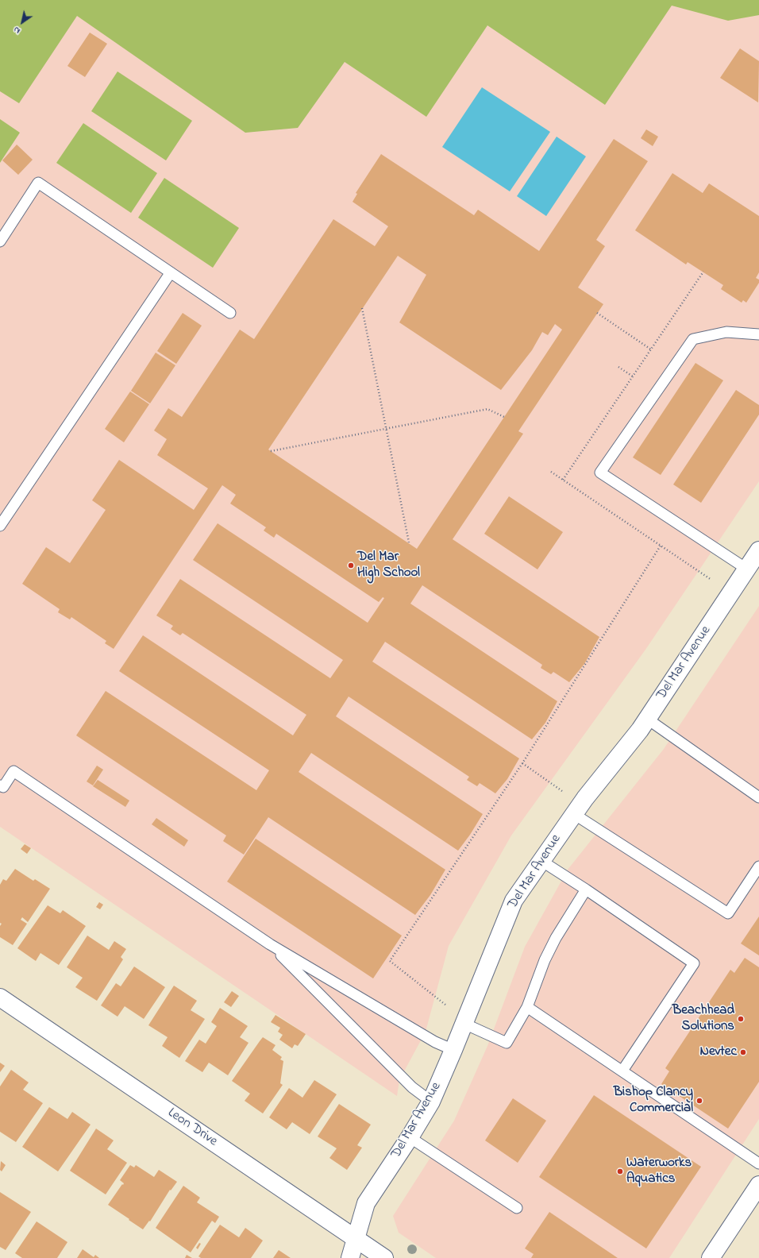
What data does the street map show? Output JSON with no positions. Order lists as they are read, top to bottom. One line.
{"streets":{"street":["Del Mar Avenue","Leon Drive"]},"crossings":[["Del Mar Avenue","Leon Drive"]],"places":["Del Mar High School","Beachhead Solutions","Nevtec","Bishop Clancy Commercial","Waterworks Aquatics"],"north":"bottom left"}
